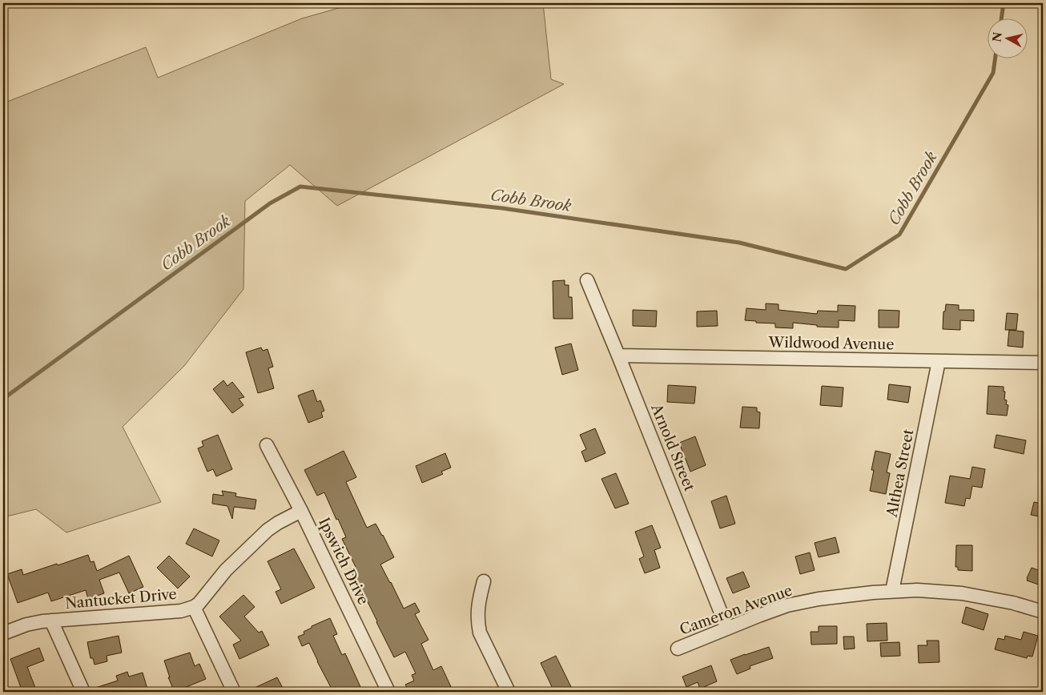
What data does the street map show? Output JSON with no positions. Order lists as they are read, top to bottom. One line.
{"streets":{"street":["Wildwood Avenue","Arnold Street","Althea Street","Ipswich Drive","Nantucket Drive","Cameron Avenue"]},"crossings":[["Wildwood Avenue","Arnold Street"],["Wildwood Avenue","Althea Street"],["Arnold Street","Cameron Avenue"],["Althea Street","Cameron Avenue"],["Ipswich Drive","Nantucket Drive"]],"water":["Cobb Brook"],"north":"left"}
